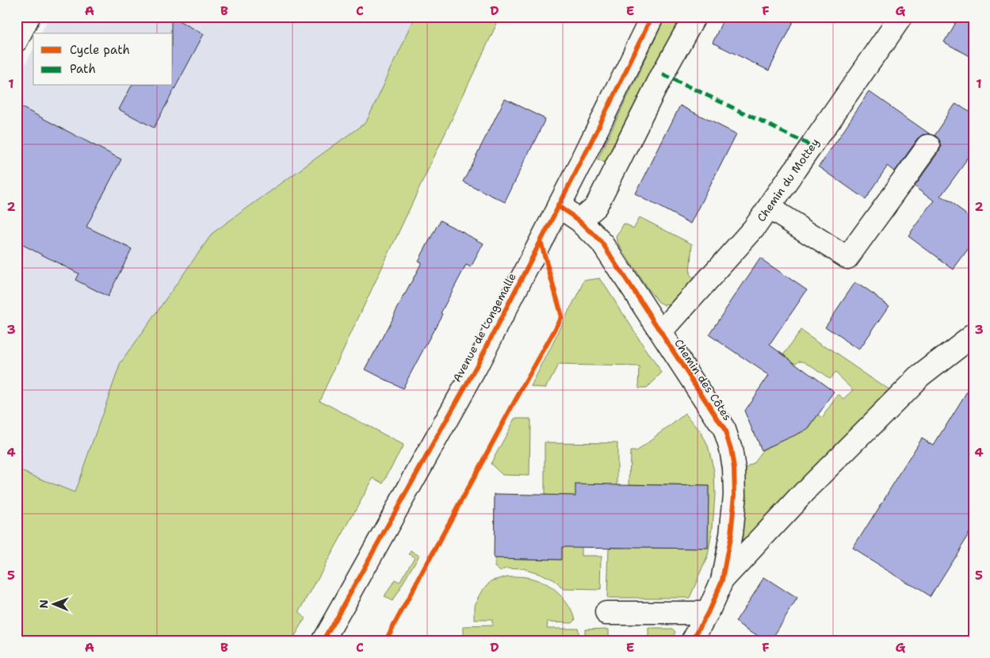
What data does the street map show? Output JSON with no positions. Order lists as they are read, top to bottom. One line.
{"streets":{"street":["Chemin du Mottey","Avenue de Longemalle","Chemin des Côtes"]},"crossings":[["Chemin du Mottey","Chemin des Côtes"],["Avenue de Longemalle","Chemin des Côtes"]],"legend":["Cycle path","Path"],"north":"left","grid":{"columns":["A","B","C","D","E","F","G"],"rows":["1","2","3","4","5"]}}
